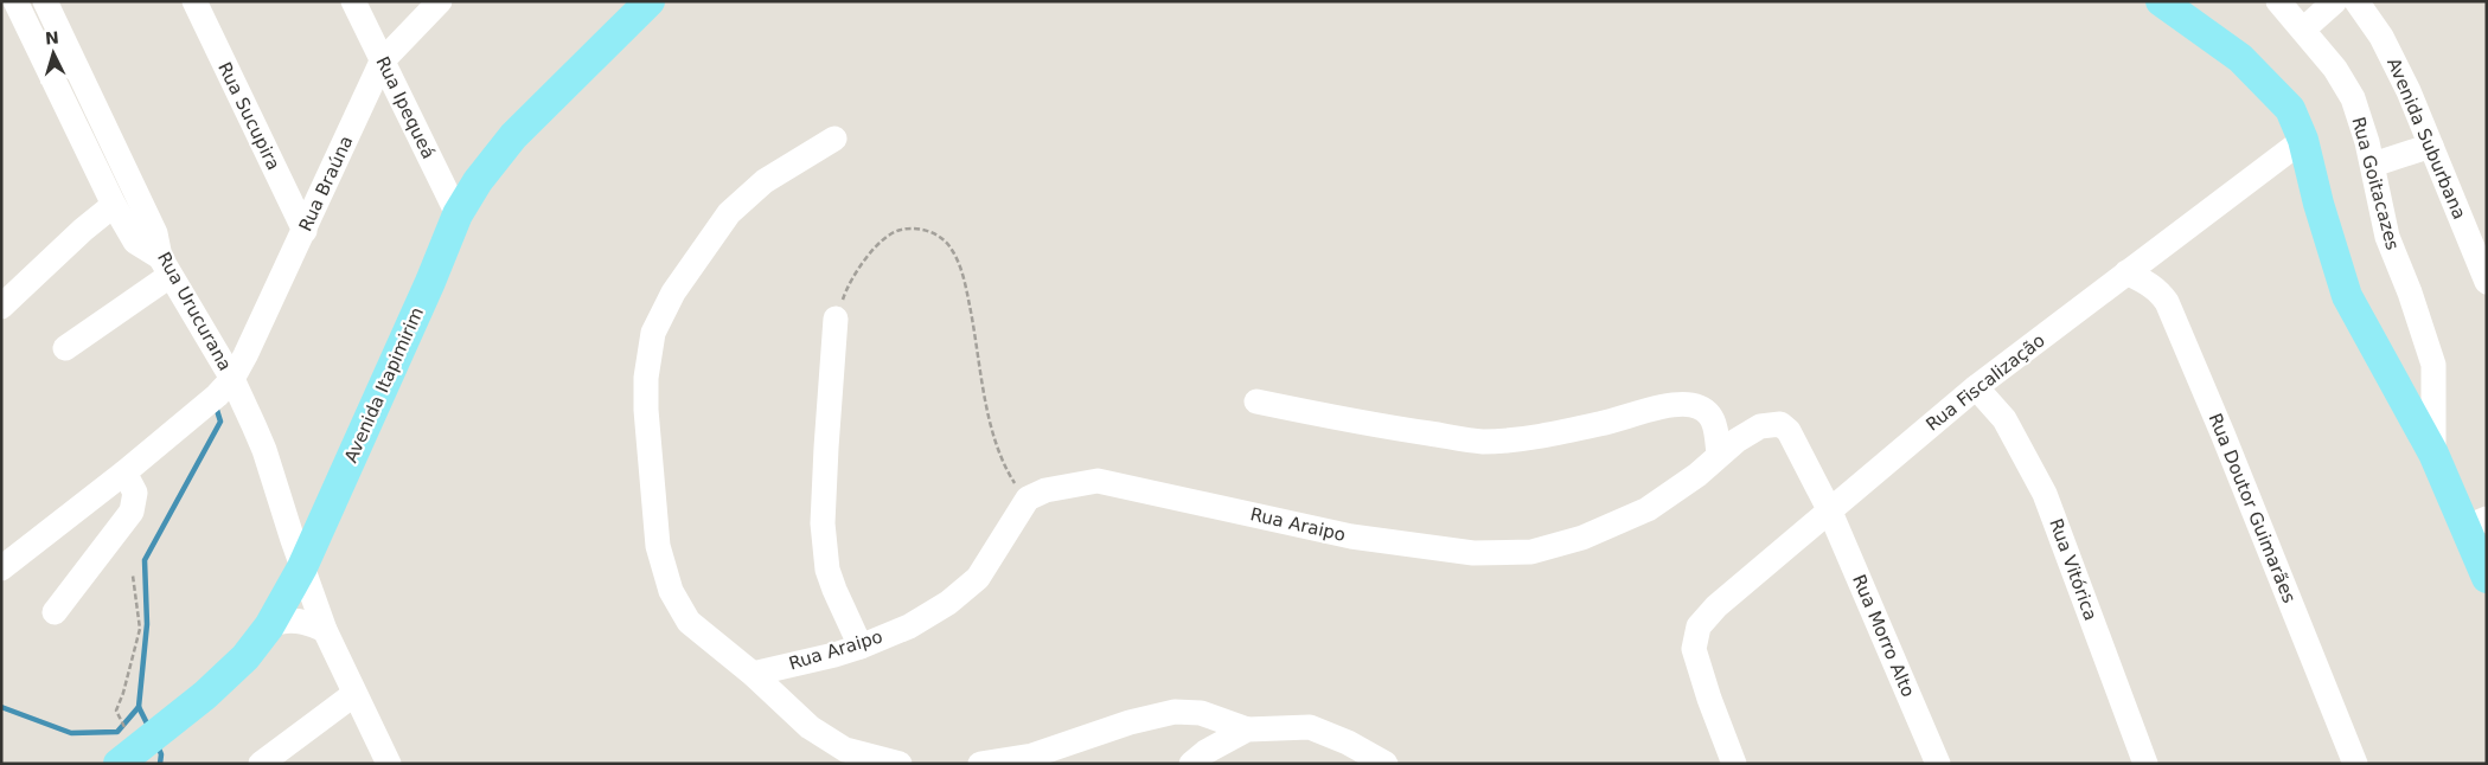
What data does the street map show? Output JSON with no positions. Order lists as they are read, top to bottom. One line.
{"streets":{"main road":["Avenida Itapimirim"],"street":["Rua Ipequeá","Rua Sucupira","Avenida Suburbana","Rua Braúna","Rua Goitacazes","Rua Urucurana","Rua Fiscalização","Rua Doutor Guimarães","Rua Araipo","Rua Vitórica","Rua Morro Alto"]},"crossings":[["Rua Ipequeá","Rua Braúna"],["Rua Ipequeá","Avenida Itapimirim"],["Rua Sucupira","Rua Braúna"],["Rua Braúna","Rua Urucurana"],["Rua Urucurana","Avenida Itapimirim"],["Rua Fiscalização","Rua Doutor Guimarães"],["Rua Fiscalização","Rua Araipo"],["Rua Fiscalização","Rua Vitórica"],["Rua Fiscalização","Rua Morro Alto"],["Rua Araipo","Rua Morro Alto"]],"north":"top"}
